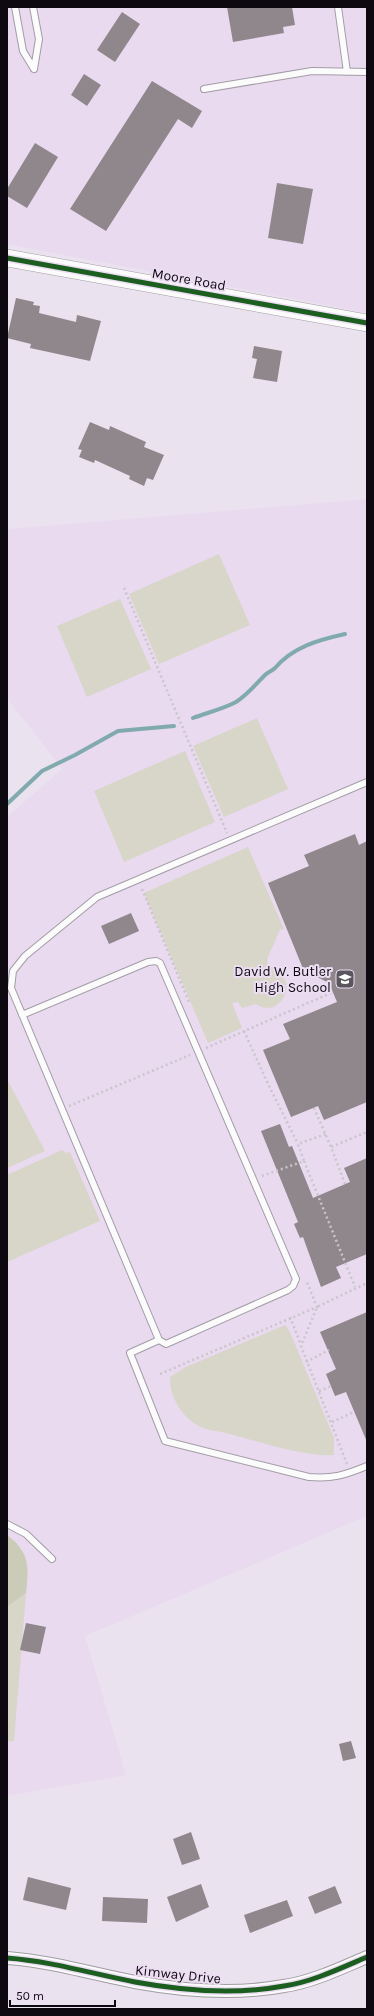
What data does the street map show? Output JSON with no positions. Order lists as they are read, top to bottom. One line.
{"streets":{"street":["Moore Road","Kimway Drive"]},"places":{"school or university":["David W. Butler High School"]},"scale_bar":"50 m"}
